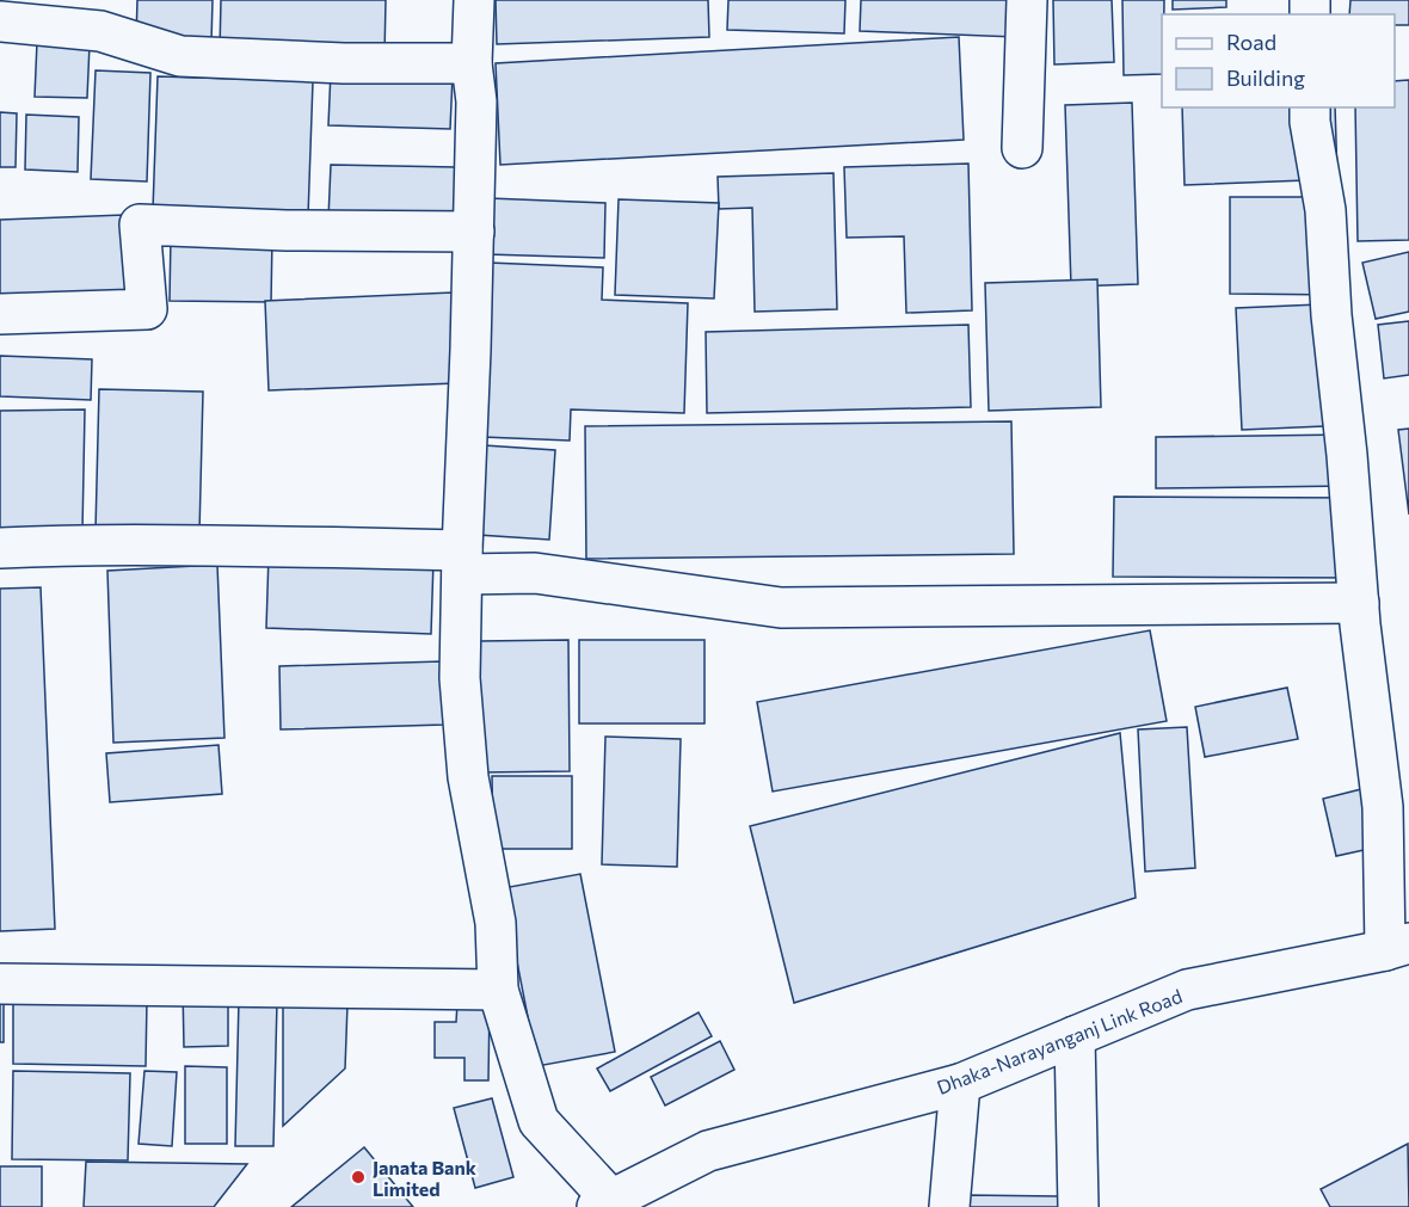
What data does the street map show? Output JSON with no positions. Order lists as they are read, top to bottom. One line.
{"streets":{"main road":["Dhaka-Narayanganj Link Road"]},"places":["Janata Bank Limited"],"legend":["Road","Building"]}
